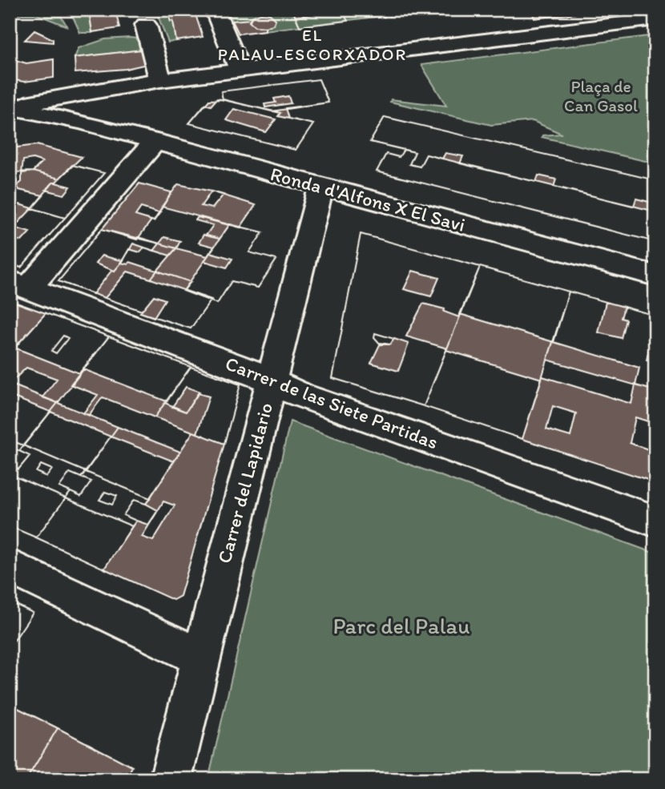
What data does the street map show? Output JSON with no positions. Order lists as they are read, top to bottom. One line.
{"streets":{"street":["Ronda d'Alfons X El Savi","Carrer de las Siete Partidas","Carrer del Lapidario"]},"crossings":[["Ronda d'Alfons X El Savi","Carrer del Lapidario"],["Carrer de las Siete Partidas","Carrer del Lapidario"]],"districts":["EL PALAU-ESCORXADOR"],"parks":["Plaça de Can Gasol","Parc del Palau"]}
